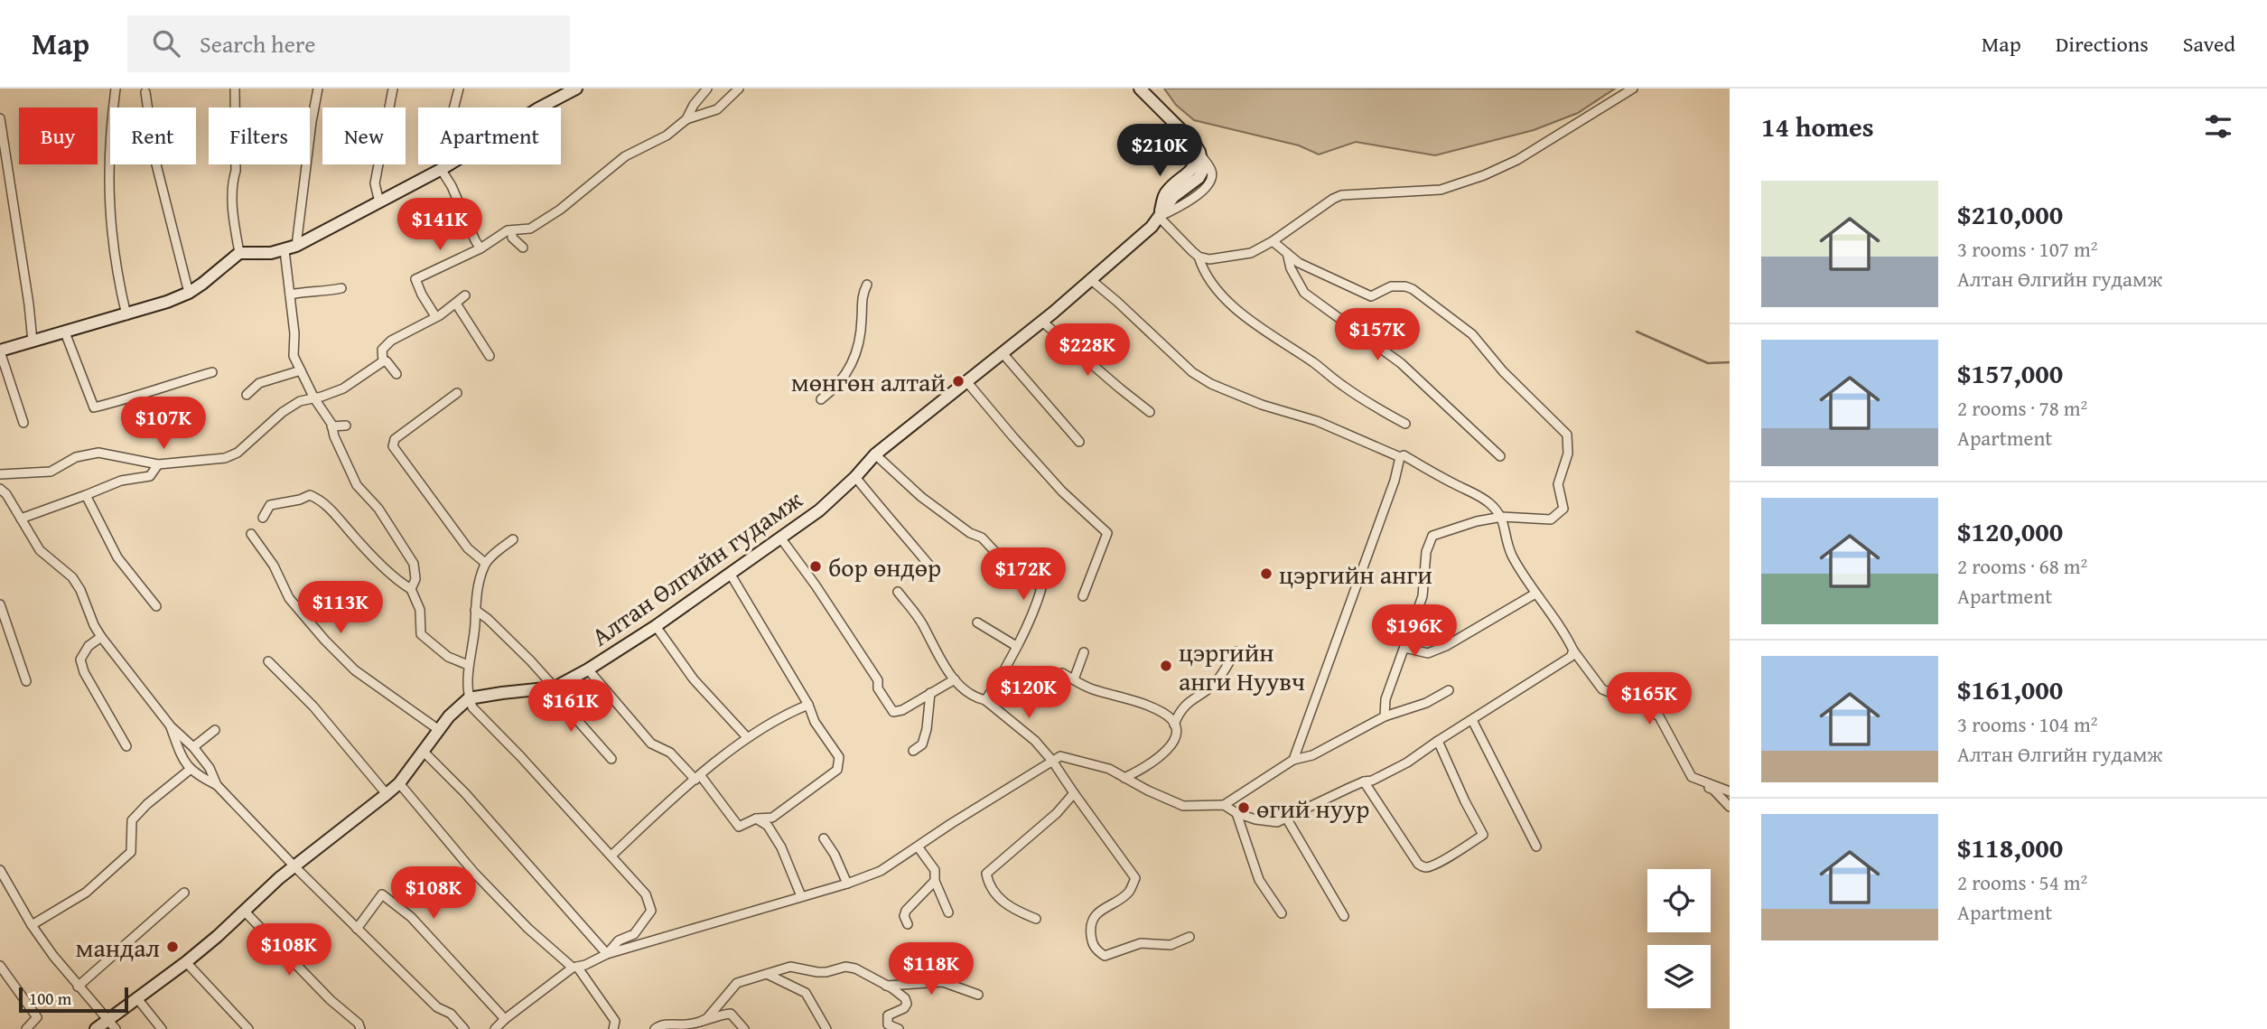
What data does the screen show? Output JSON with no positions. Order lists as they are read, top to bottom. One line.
{"streets":{"main road":["Алтан Өлгийн гудамж"]},"places":["мөнгөн алтай","бор өндөр","цэргийн анги","цэргийн анги Нуувч","өгий нуур","мандал"],"scale_bar":"100 m","page":{"header":"Map","search":"Search here","nav":["Map","Directions","Saved"],"heading":"14 homes","chip":["Buy","Rent","Filters","New","Apartment"],"price":["$210K","$141K","$157K","$228K","$107K","$172K","$113K","$196K","$120K","$165K","$161K","$108K","$108K","$118K"],"list":[{"name":"$210,000","note":"3 rooms · 107 m² · Алтан Өлгийн гудамж"},{"name":"$157,000","note":"2 rooms · 78 m² · Apartment"},{"name":"$120,000","note":"2 rooms · 68 m² · Apartment"},{"name":"$161,000","note":"3 rooms · 104 m² · Алтан Өлгийн гудамж"},{"name":"$118,000","note":"2 rooms · 54 m² · Apartment"}],"scale":"100 m"}}
